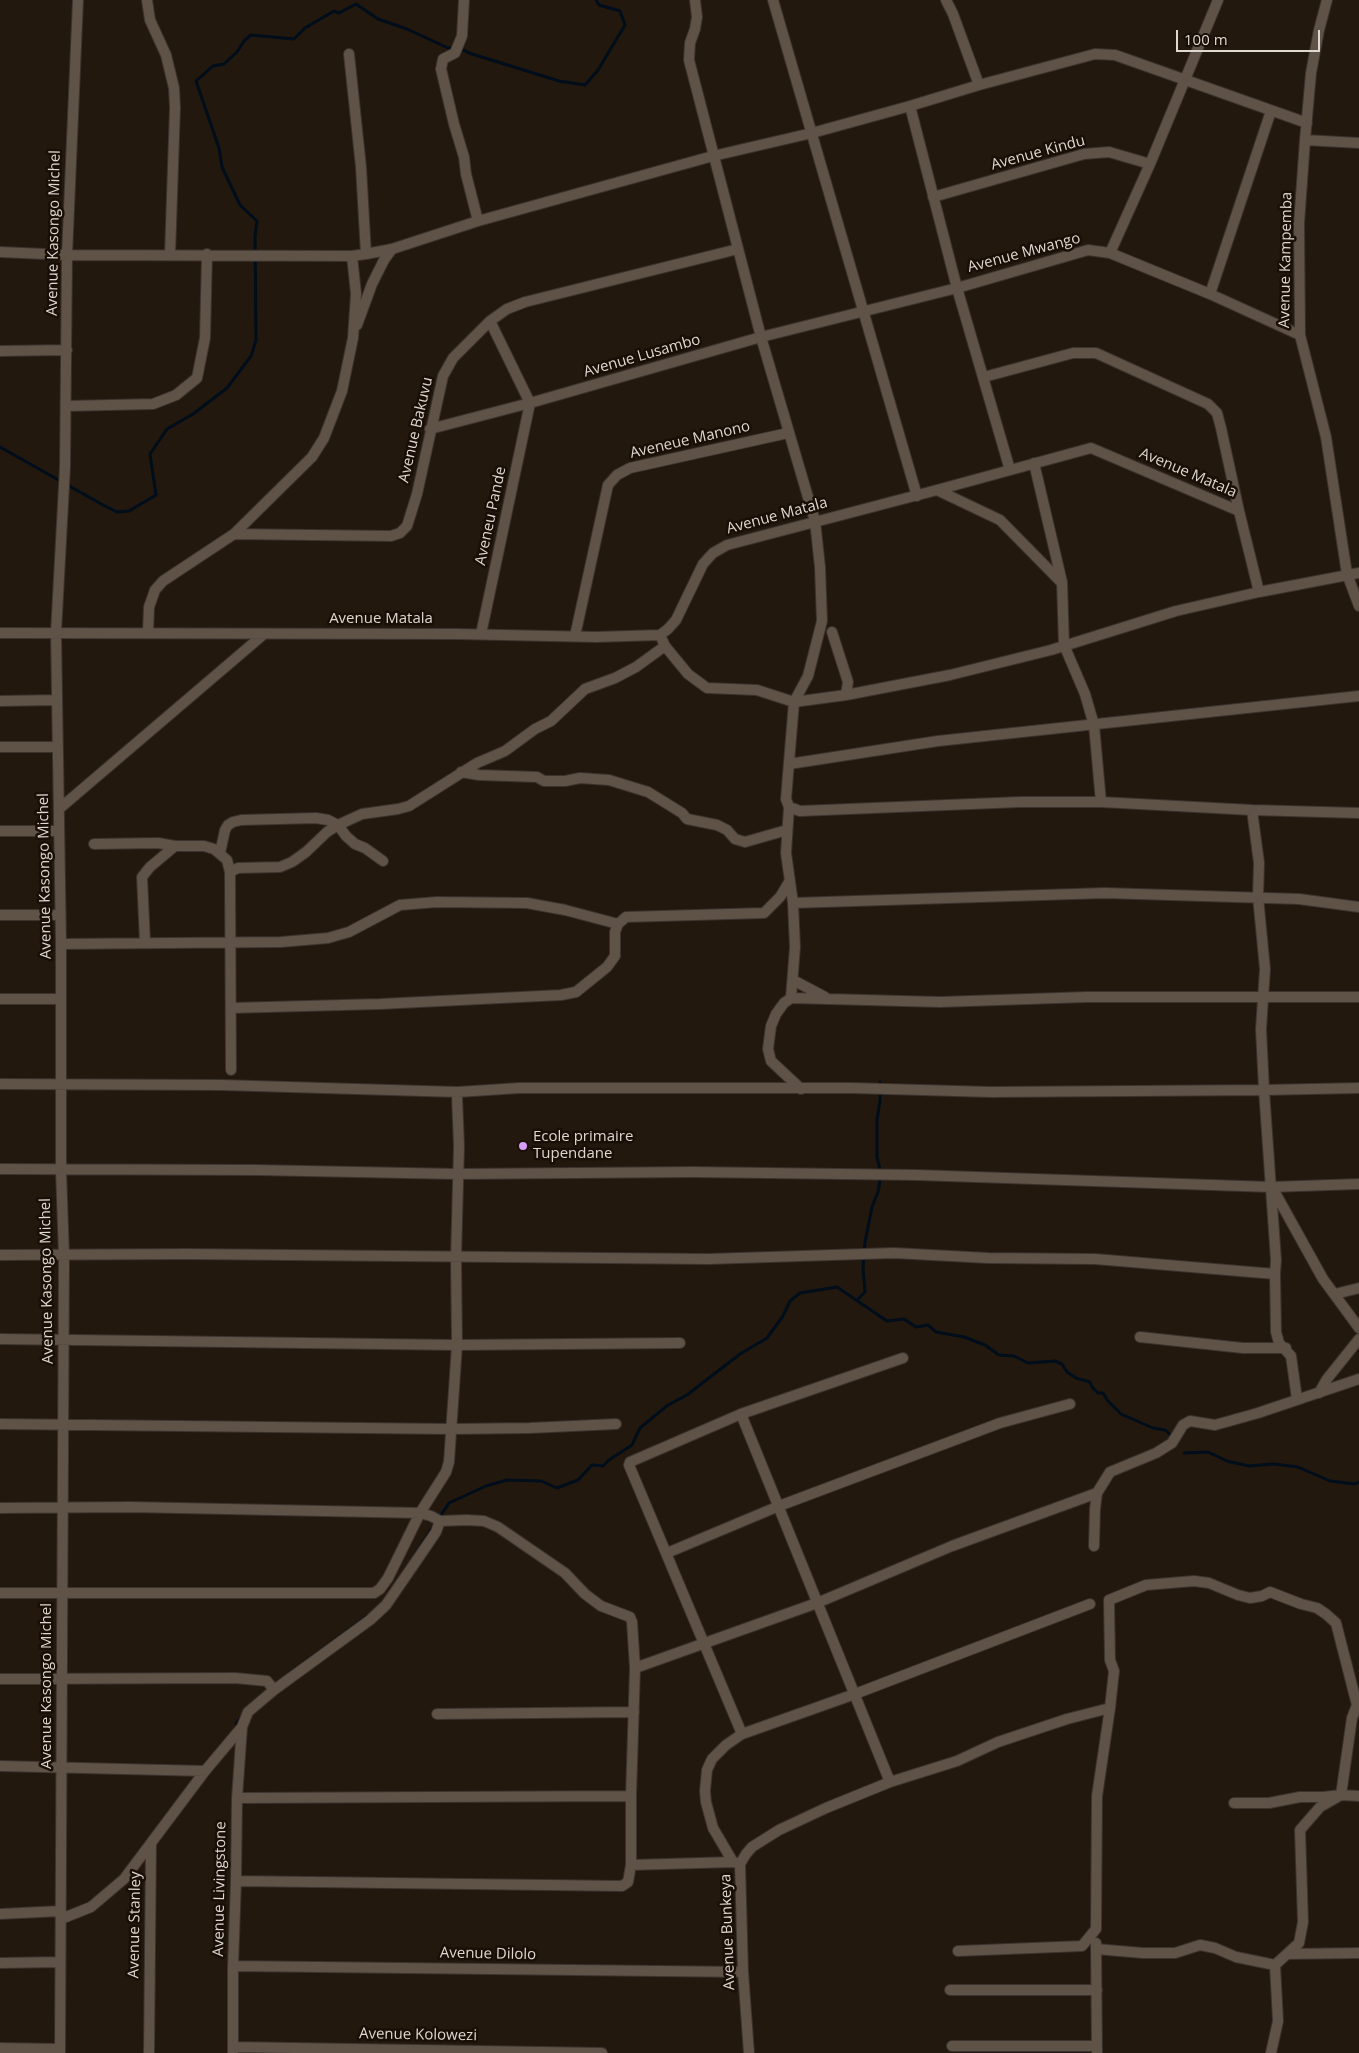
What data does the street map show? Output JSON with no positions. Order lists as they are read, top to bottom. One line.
{"streets":{"street":["Avenue Kindu","Avenue Kasongo Michel","Avenue Mwango","Avenue Kampemba","Avenue Lusambo","Avenue Bakuvu","Aveneue Manono","Avenue Matala","Aveneu Pande","Avenue Livingstone","Avenue Stanley","Avenue Bunkeya","Avenue Dilolo","Avenue Kolowezi"]},"crossings":[["Avenue Kasongo Michel","Avenue Matala"],["Avenue Mwango","Avenue Kampemba"],["Avenue Mwango","Avenue Lusambo"],["Avenue Lusambo","Avenue Bakuvu"],["Avenue Lusambo","Aveneu Pande"],["Aveneue Manono","Avenue Matala"],["Avenue Matala","Aveneu Pande"],["Avenue Livingstone","Avenue Dilolo"],["Avenue Livingstone","Avenue Kolowezi"],["Avenue Bunkeya","Avenue Dilolo"]],"places":["Ecole primaire Tupendane"],"scale_bar":"100 m"}
